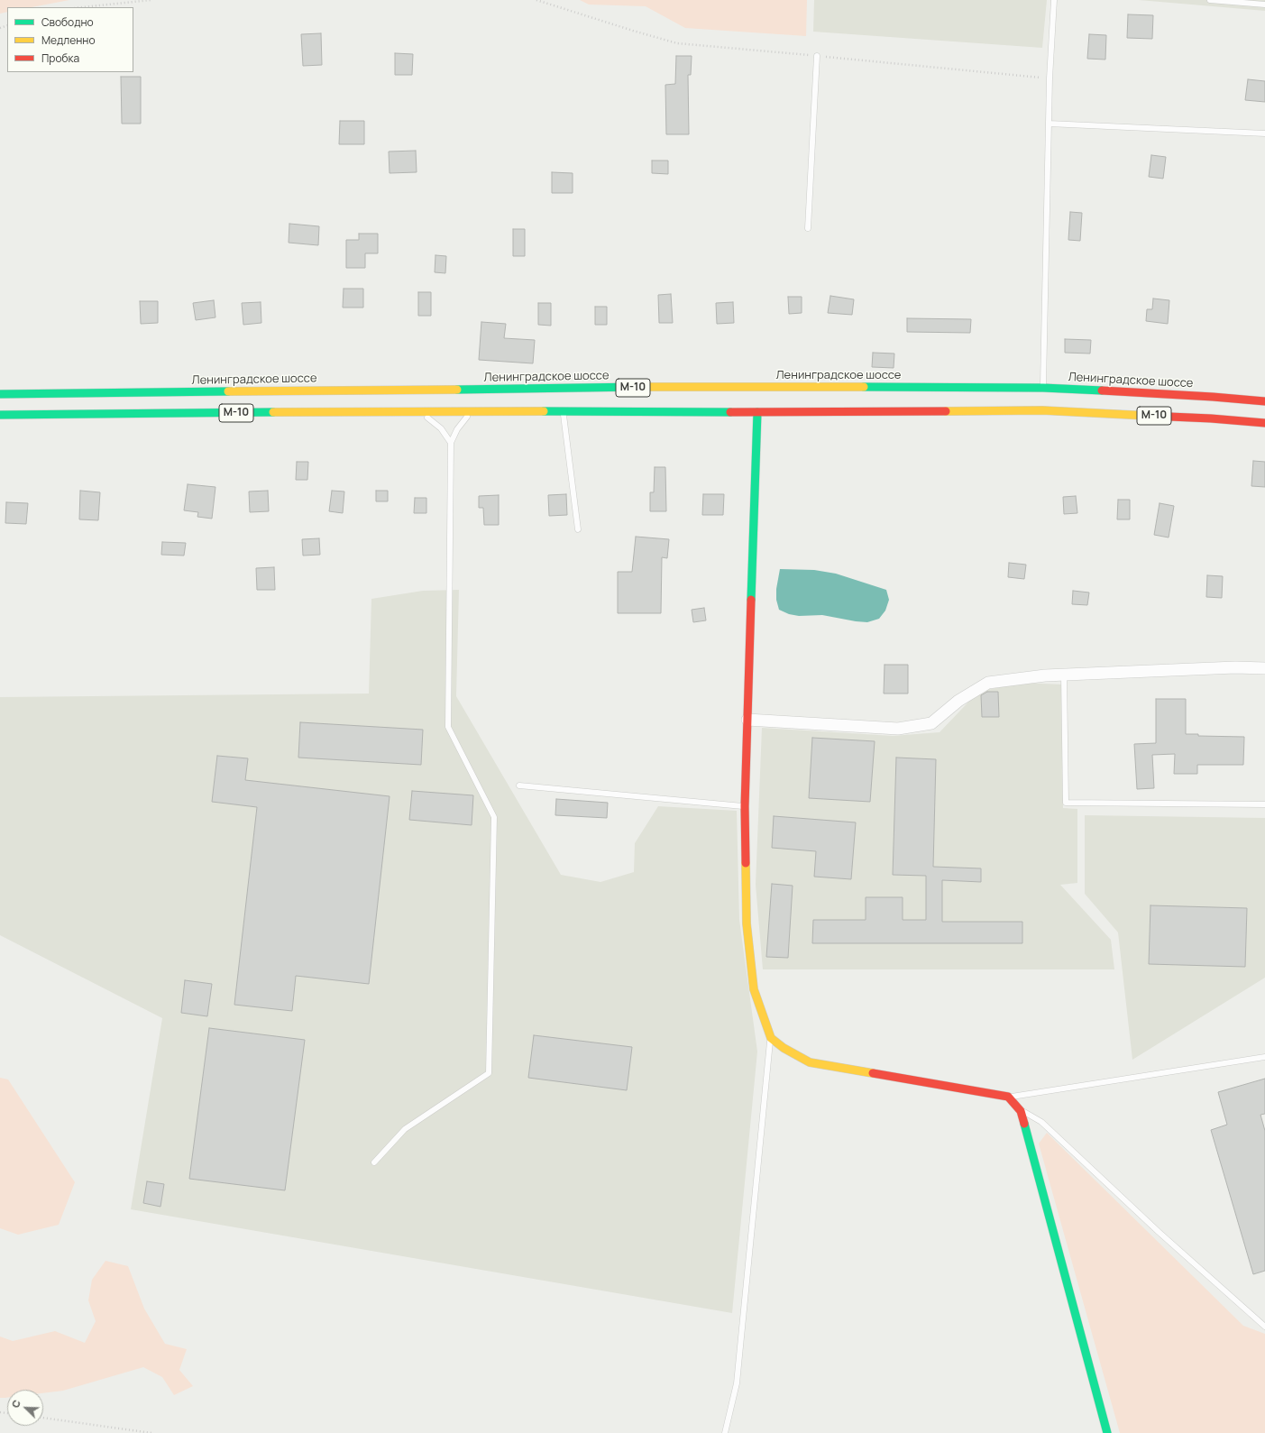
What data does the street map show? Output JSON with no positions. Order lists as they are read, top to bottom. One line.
{"streets":{"main road":["Ленинградское шоссе","М-10"]},"legend":["Свободно","Медленно","Пробка"],"north":"top left"}
